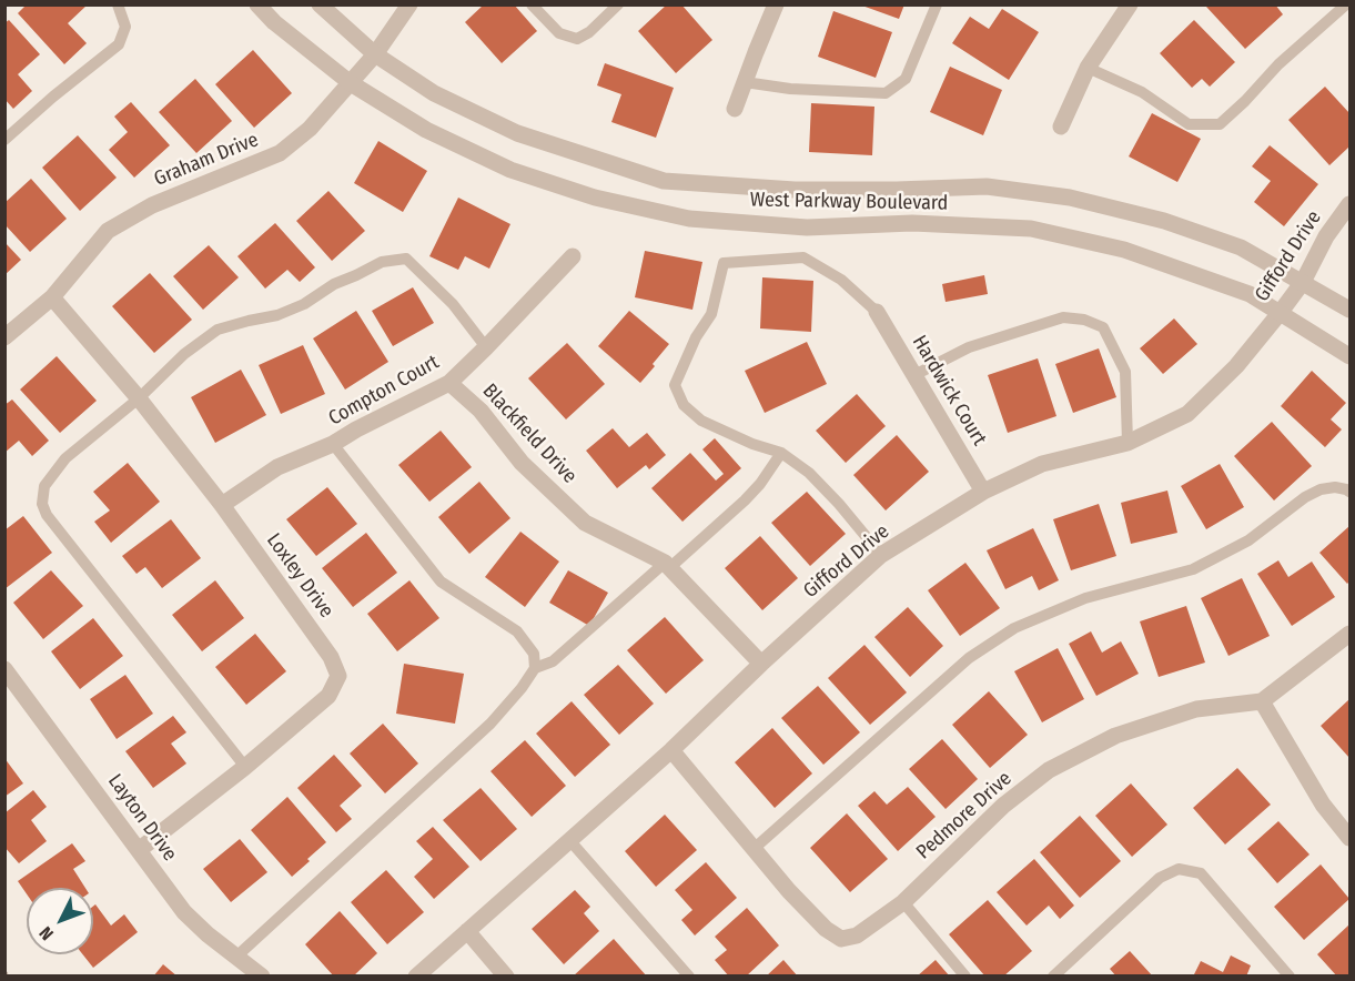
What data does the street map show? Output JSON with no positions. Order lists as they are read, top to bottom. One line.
{"streets":{"street":["Graham Drive","West Parkway Boulevard","Gifford Drive","Compton Court","Hardwick Court","Blackfield Drive","Loxley Drive","Pedmore Drive","Layton Drive"]},"crossings":[["Graham Drive","West Parkway Boulevard"],["Graham Drive","Loxley Drive"],["West Parkway Boulevard","Gifford Drive"],["Gifford Drive","Hardwick Court"],["Gifford Drive","Blackfield Drive"],["Gifford Drive","Pedmore Drive"],["Compton Court","Blackfield Drive"],["Compton Court","Loxley Drive"],["Loxley Drive","Layton Drive"]],"north":"bottom left"}
